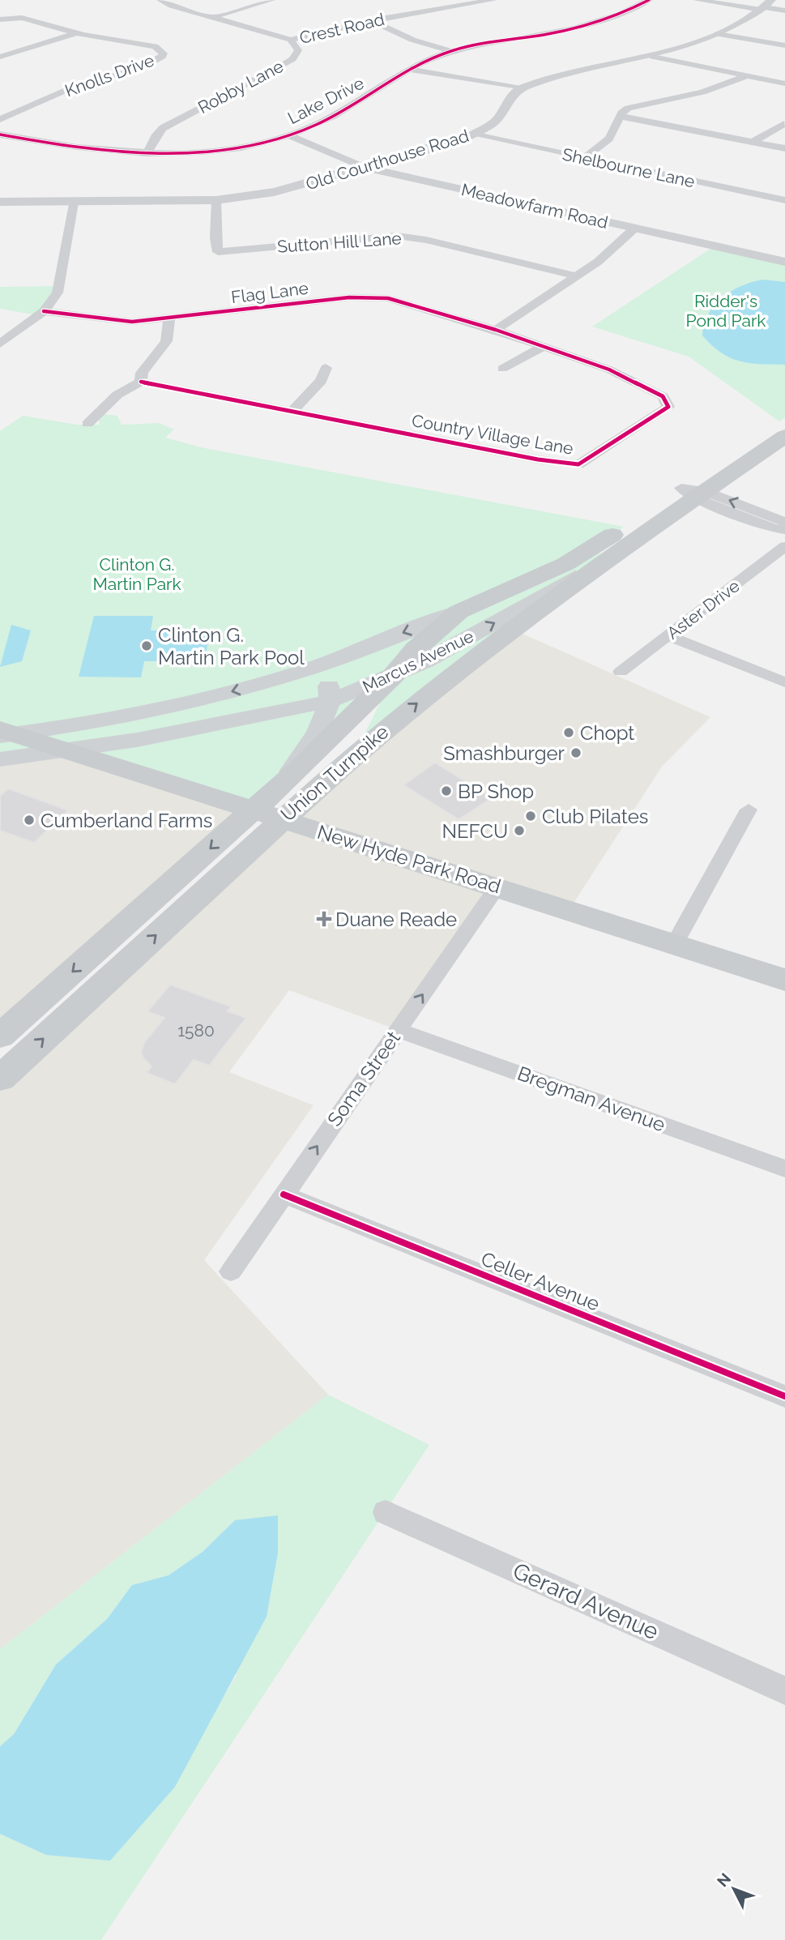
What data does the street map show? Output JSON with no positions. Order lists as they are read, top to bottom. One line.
{"streets":{"main road":["Marcus Avenue","Union Turnpike","New Hyde Park Road"],"street":["Crest Road","Knolls Drive","Robby Lane","Lake Drive","Old Courthouse Road","Shelbourne Lane","Meadowfarm Road","Sutton Hill Lane","Flag Lane","Country Village Lane","Aster Drive","Soma Street","Bregman Avenue","Celler Avenue","Gerard Avenue"]},"crossings":[["Crest Road","Robby Lane"],["Robby Lane","Lake Drive"],["Lake Drive","Meadowfarm Road"],["Old Courthouse Road","Shelbourne Lane"],["Old Courthouse Road","Meadowfarm Road"],["Old Courthouse Road","Sutton Hill Lane"],["Flag Lane","Country Village Lane"],["Marcus Avenue","Union Turnpike"],["Marcus Avenue","New Hyde Park Road"],["Union Turnpike","New Hyde Park Road"],["New Hyde Park Road","Soma Street"],["Soma Street","Bregman Avenue"],["Soma Street","Celler Avenue"]],"one_way":["Soma Street"],"parks":["Ridder's Pond Park","Clinton G. Martin Park"],"places":{"other":["Clinton G. Martin Park Pool","Chopt","Smashburger","BP Shop","Club Pilates","Cumberland Farms","NEFCU"],"health":["Duane Reade"]},"house_numbers":["1580"],"north":"top left"}
